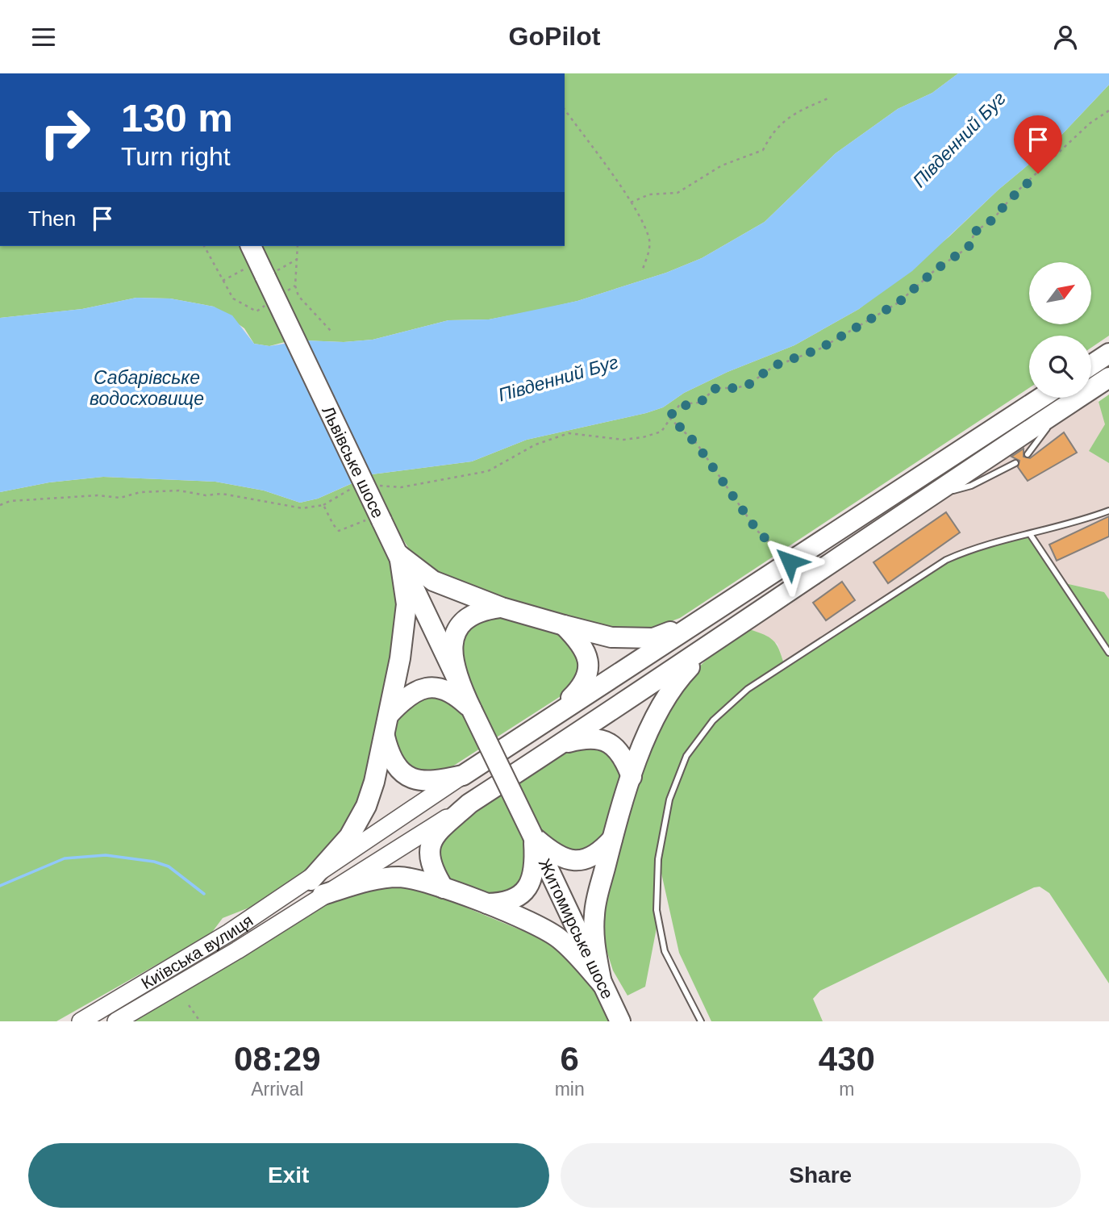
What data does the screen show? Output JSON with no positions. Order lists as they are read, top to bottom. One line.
{"streets":{"highway":["Львівське шосе","Житомирське шосе"],"main road":["Київська вулиця"]},"water":["Південний Буг","Сабарівське водосховище"],"north":"top right","page":{"header":"GoPilot","turn":["130 m","Turn right"],"then":"Then","eta":["08:29","Arrival","6","min","430","m"],"buttons":["Exit","Share"]}}
